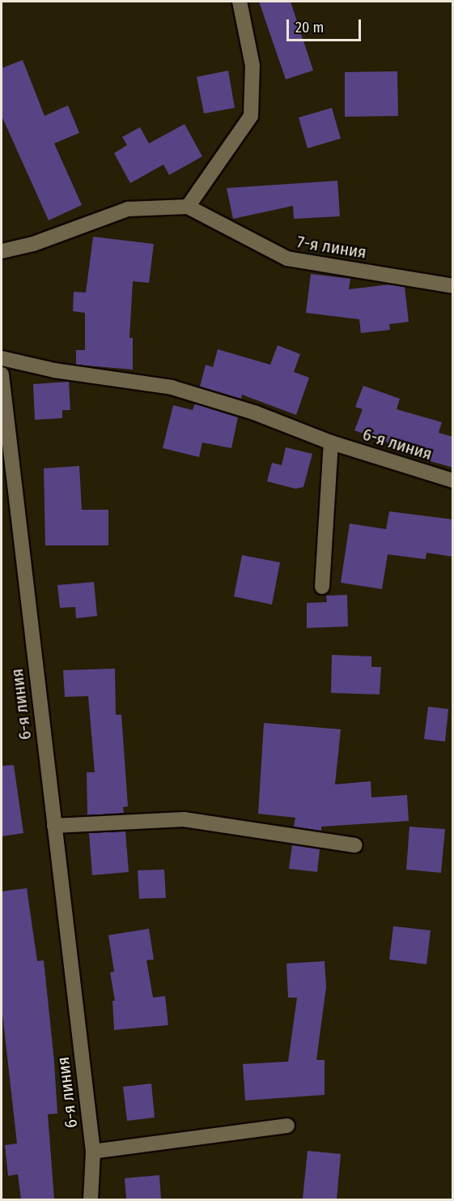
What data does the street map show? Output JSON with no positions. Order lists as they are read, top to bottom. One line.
{"streets":{"street":["7-я линия","6-я линия"]},"scale_bar":"20 m"}
